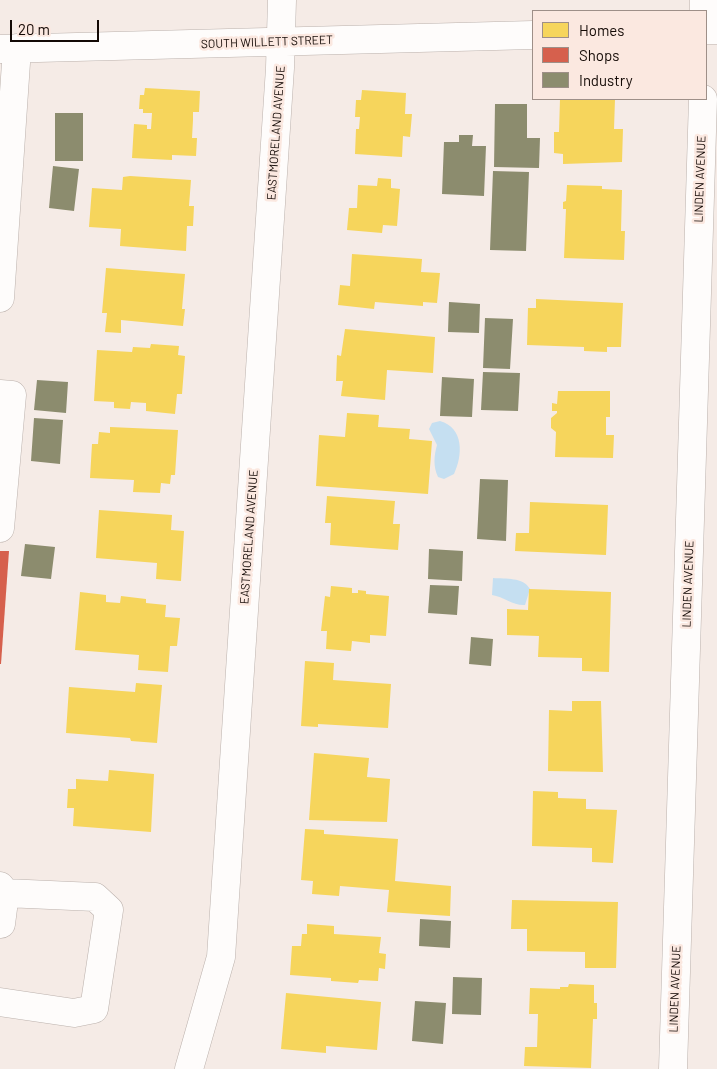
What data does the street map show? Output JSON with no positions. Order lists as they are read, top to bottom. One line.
{"streets":{"street":["SOUTH WILLETT STREET","EASTMORELAND AVENUE","LINDEN AVENUE"]},"crossings":[["SOUTH WILLETT STREET","EASTMORELAND AVENUE"]],"legend":["Homes","Shops","Industry"],"scale_bar":"20 m"}
